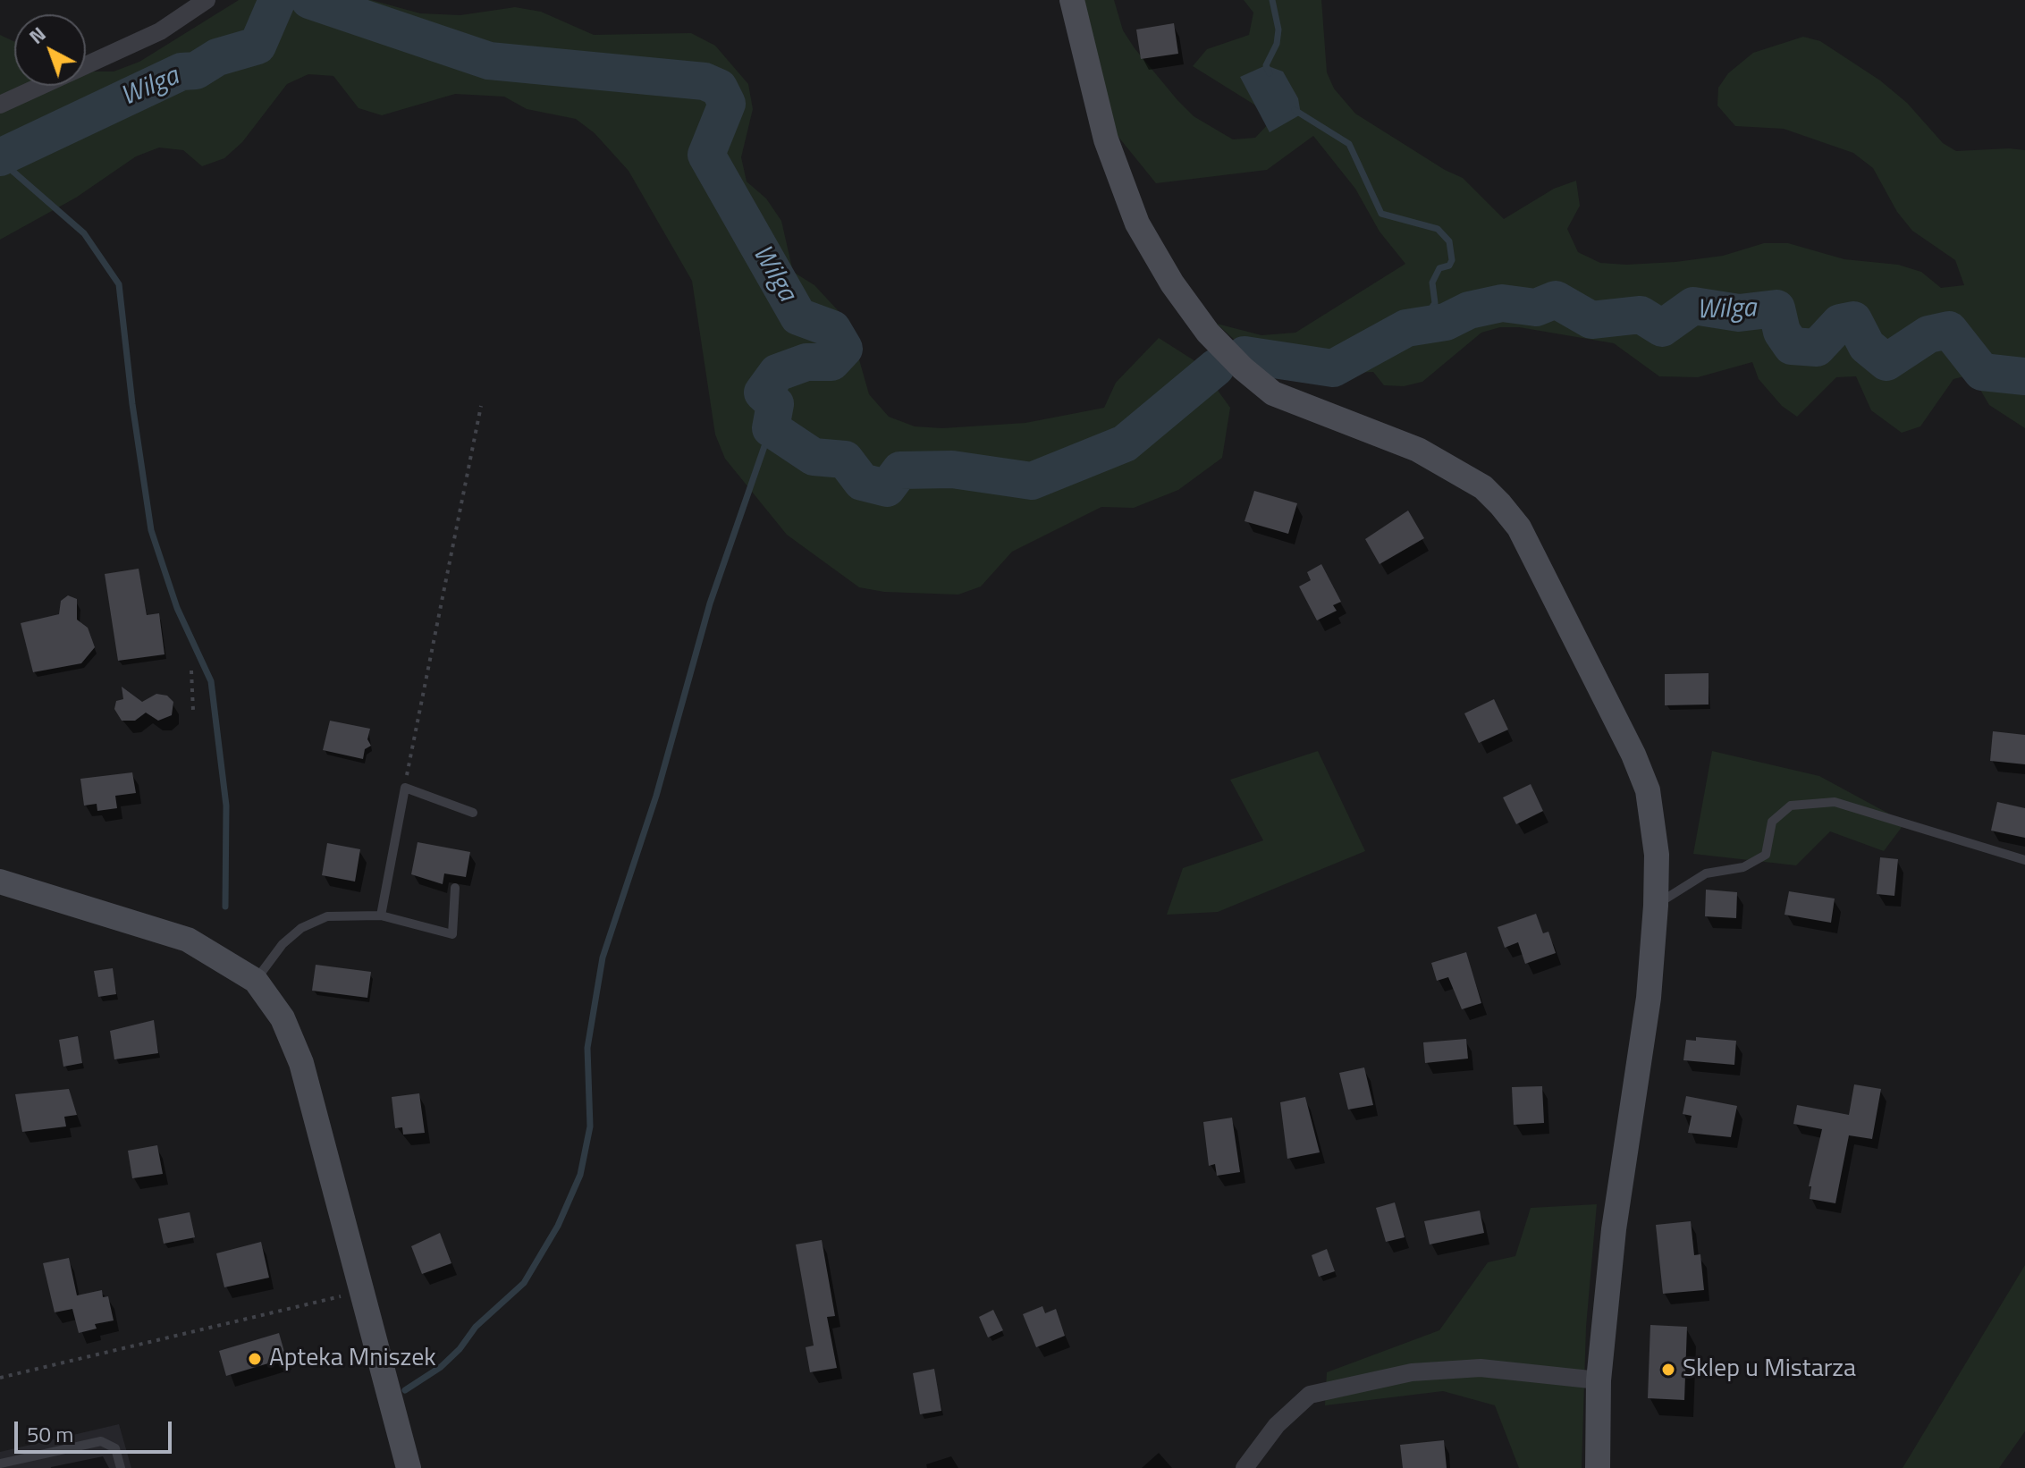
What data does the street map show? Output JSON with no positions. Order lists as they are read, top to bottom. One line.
{"water":["Wilga"],"places":["Apteka Mniszek","Sklep u Mistarza"],"scale_bar":"50 m","north":"top left"}
